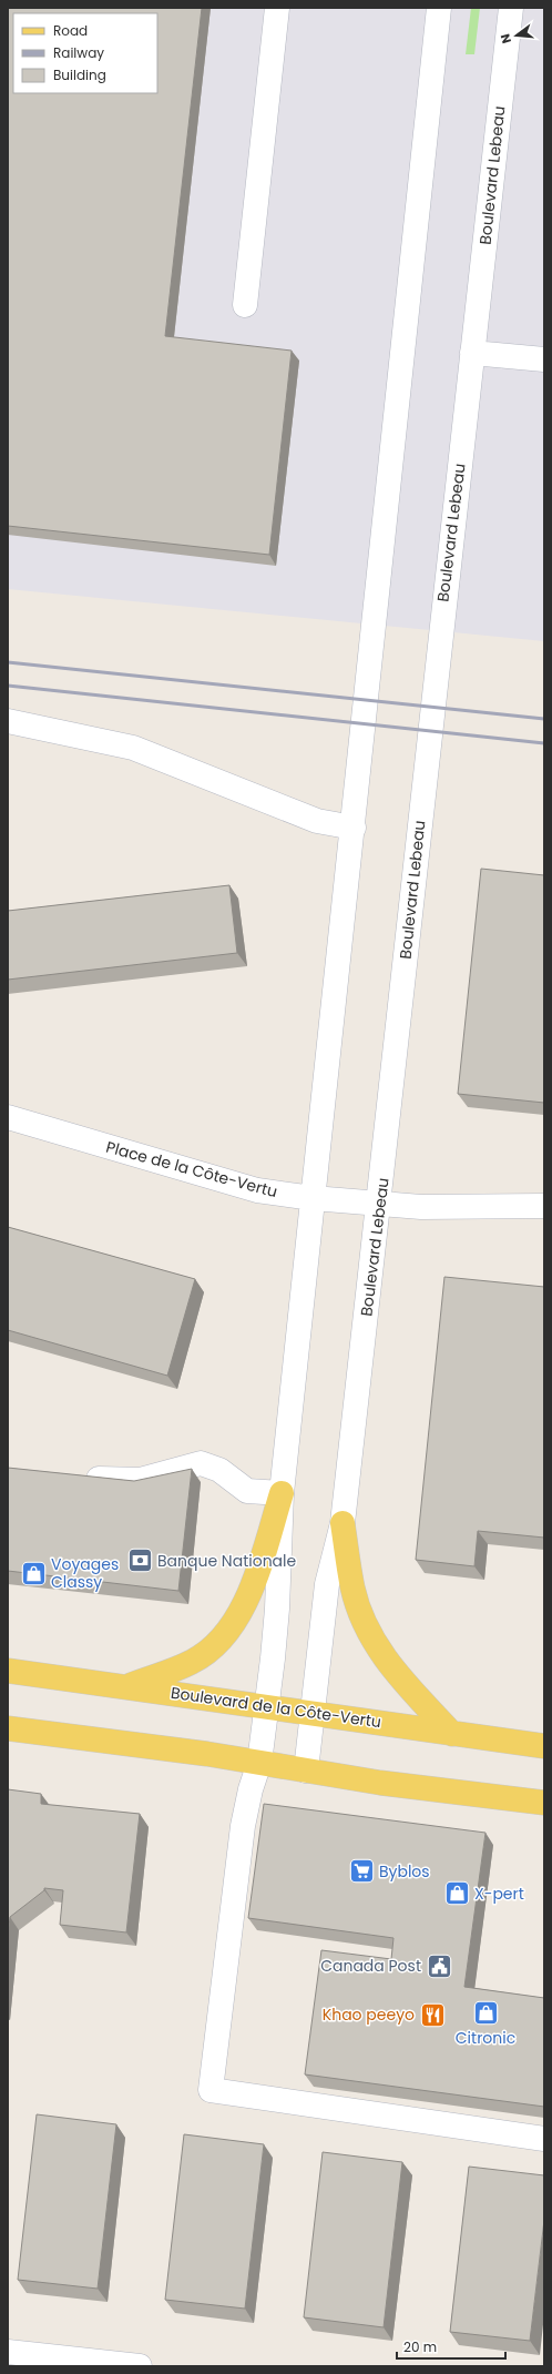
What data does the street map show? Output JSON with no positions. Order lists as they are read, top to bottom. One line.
{"streets":{"main road":["Boulevard de la Côte-Vertu"],"street":["Boulevard Lebeau","Place de la Côte-Vertu"]},"crossings":[["Boulevard Lebeau","Place de la Côte-Vertu"],["Boulevard Lebeau","Boulevard de la Côte-Vertu"]],"places":{"bank":["Banque Nationale"],"shop":["Voyages Classy","X-pert","Citronic"],"supermarket":["Byblos"],"public building":["Canada Post"],"restaurant":["Khao peeyo"]},"legend":["Road","Railway","Building"],"scale_bar":"20 m","north":"left"}
